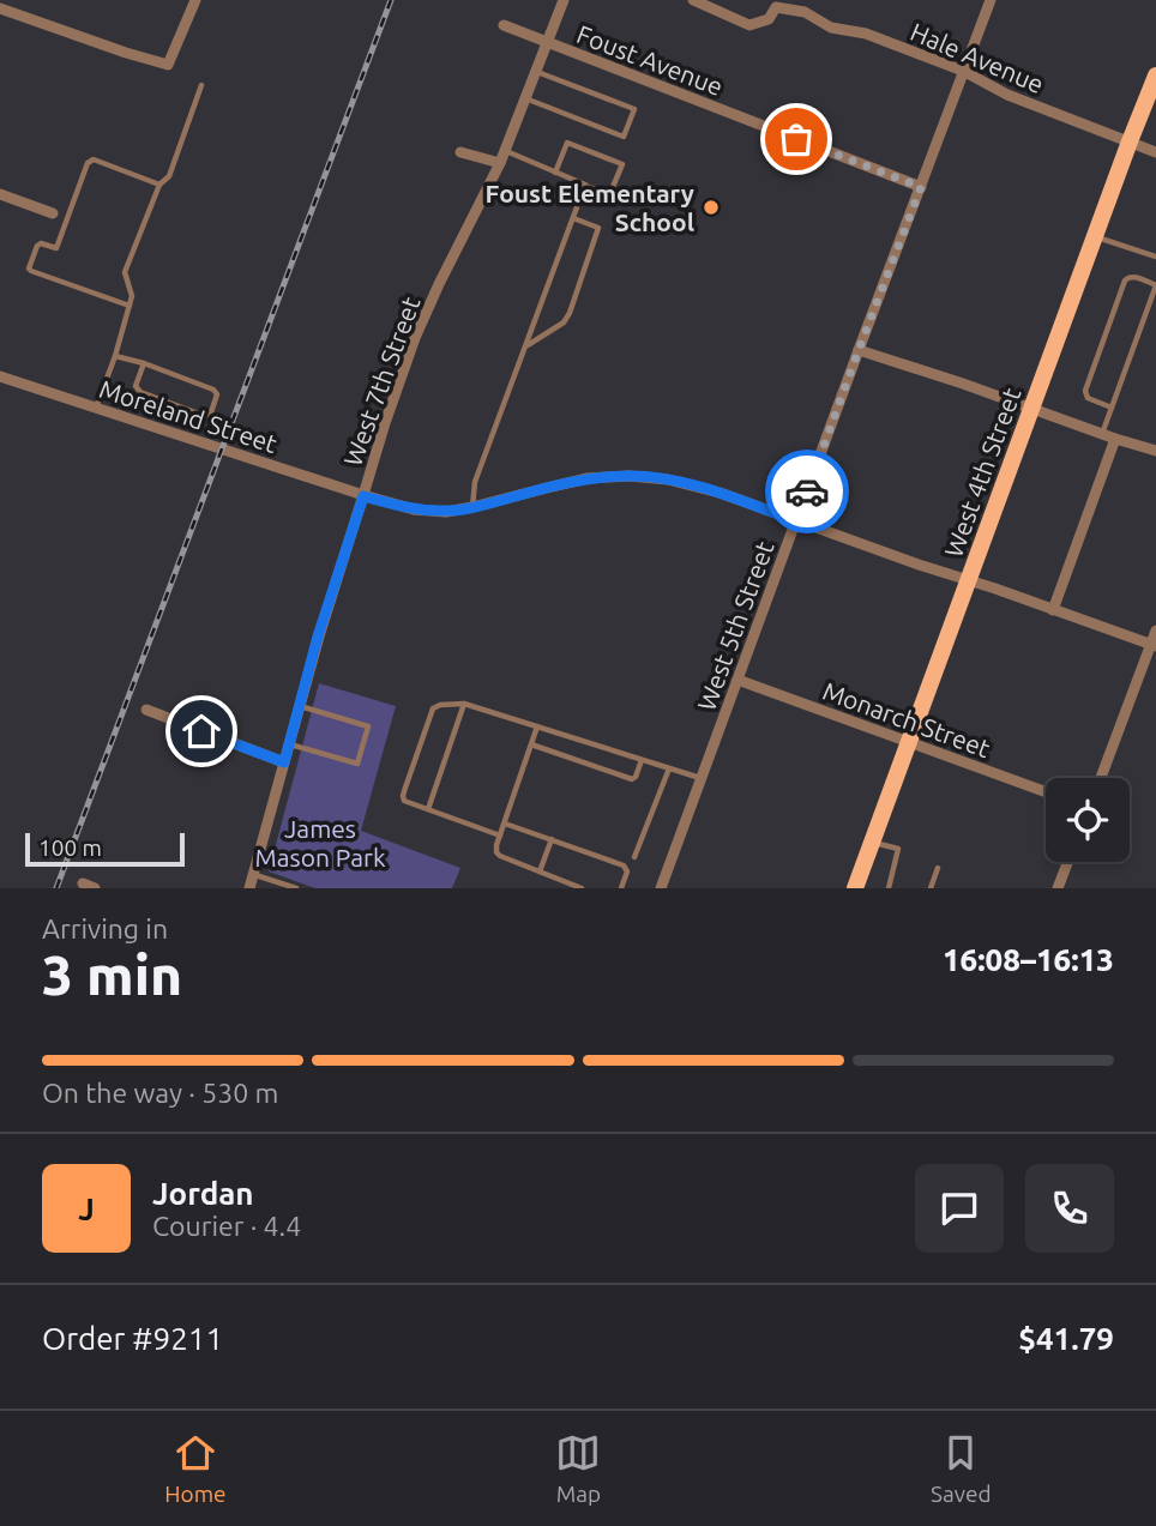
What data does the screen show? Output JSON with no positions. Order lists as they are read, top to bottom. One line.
{"streets":{"main road":["West 4th Street"],"street":["Hale Avenue","Foust Avenue","West 7th Street","Moreland Street","West 5th Street","Monarch Street"]},"crossings":[["Hale Avenue","West 4th Street"],["Hale Avenue","West 5th Street"],["Foust Avenue","West 7th Street"],["Foust Avenue","West 5th Street"],["West 7th Street","Moreland Street"],["Moreland Street","West 4th Street"],["Moreland Street","West 5th Street"],["West 4th Street","Monarch Street"],["West 5th Street","Monarch Street"]],"parks":["James Mason Park"],"places":["Foust Elementary School"],"scale_bar":"100 m","page":{"scale":"100 m","heading":["3 min","Arriving in","16:08–16:13"],"panel":["Jordan","Courier · 4.4","Order #9211","$41.79"],"bar":"On the way · 530 m","round":"J","tabs":["Home","Map","Saved"]}}
